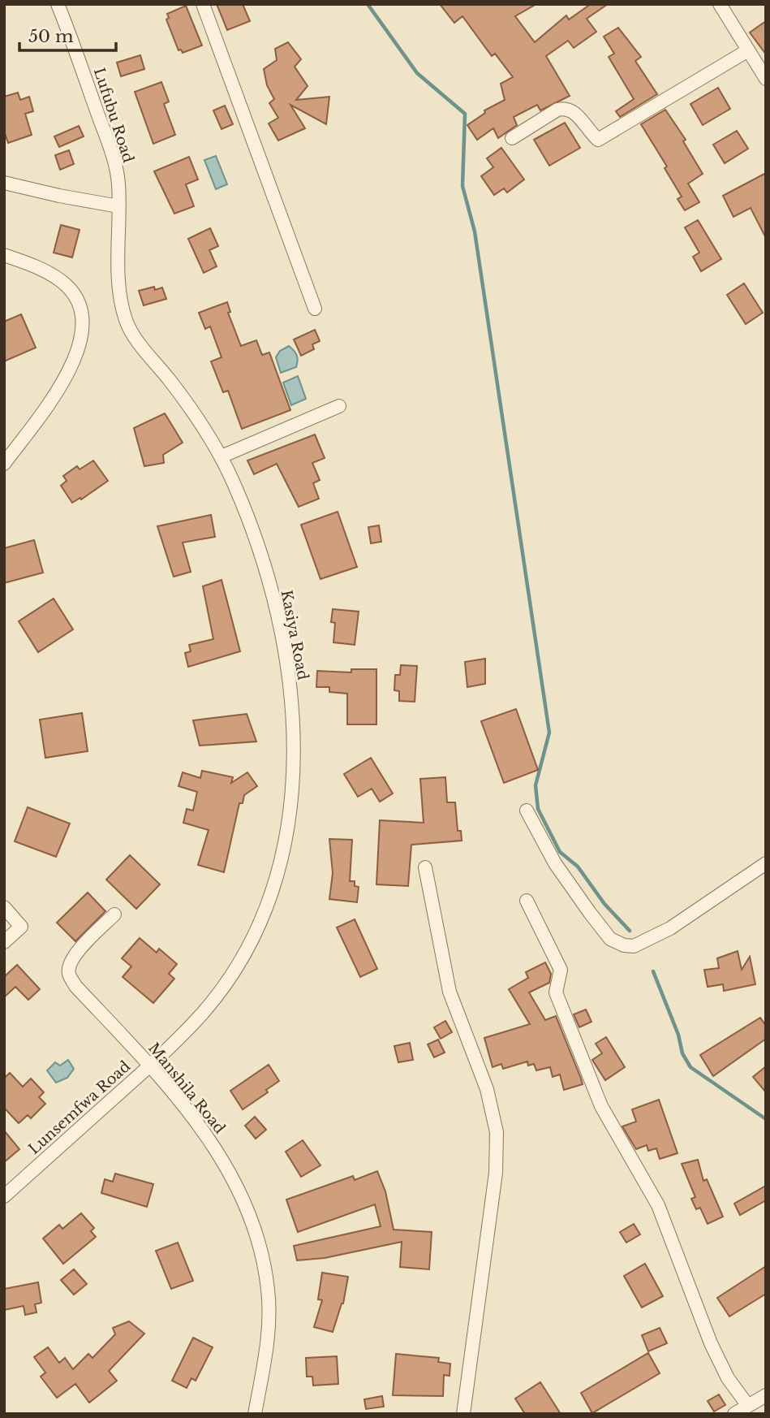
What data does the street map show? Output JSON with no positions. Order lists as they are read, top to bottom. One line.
{"streets":{"street":["Lufubu Road","Kasiya Road","Manshila Road","Lunsemfwa Road"]},"crossings":[["Lufubu Road","Kasiya Road"],["Kasiya Road","Manshila Road"],["Kasiya Road","Lunsemfwa Road"],["Manshila Road","Lunsemfwa Road"]],"scale_bar":"50 m"}
